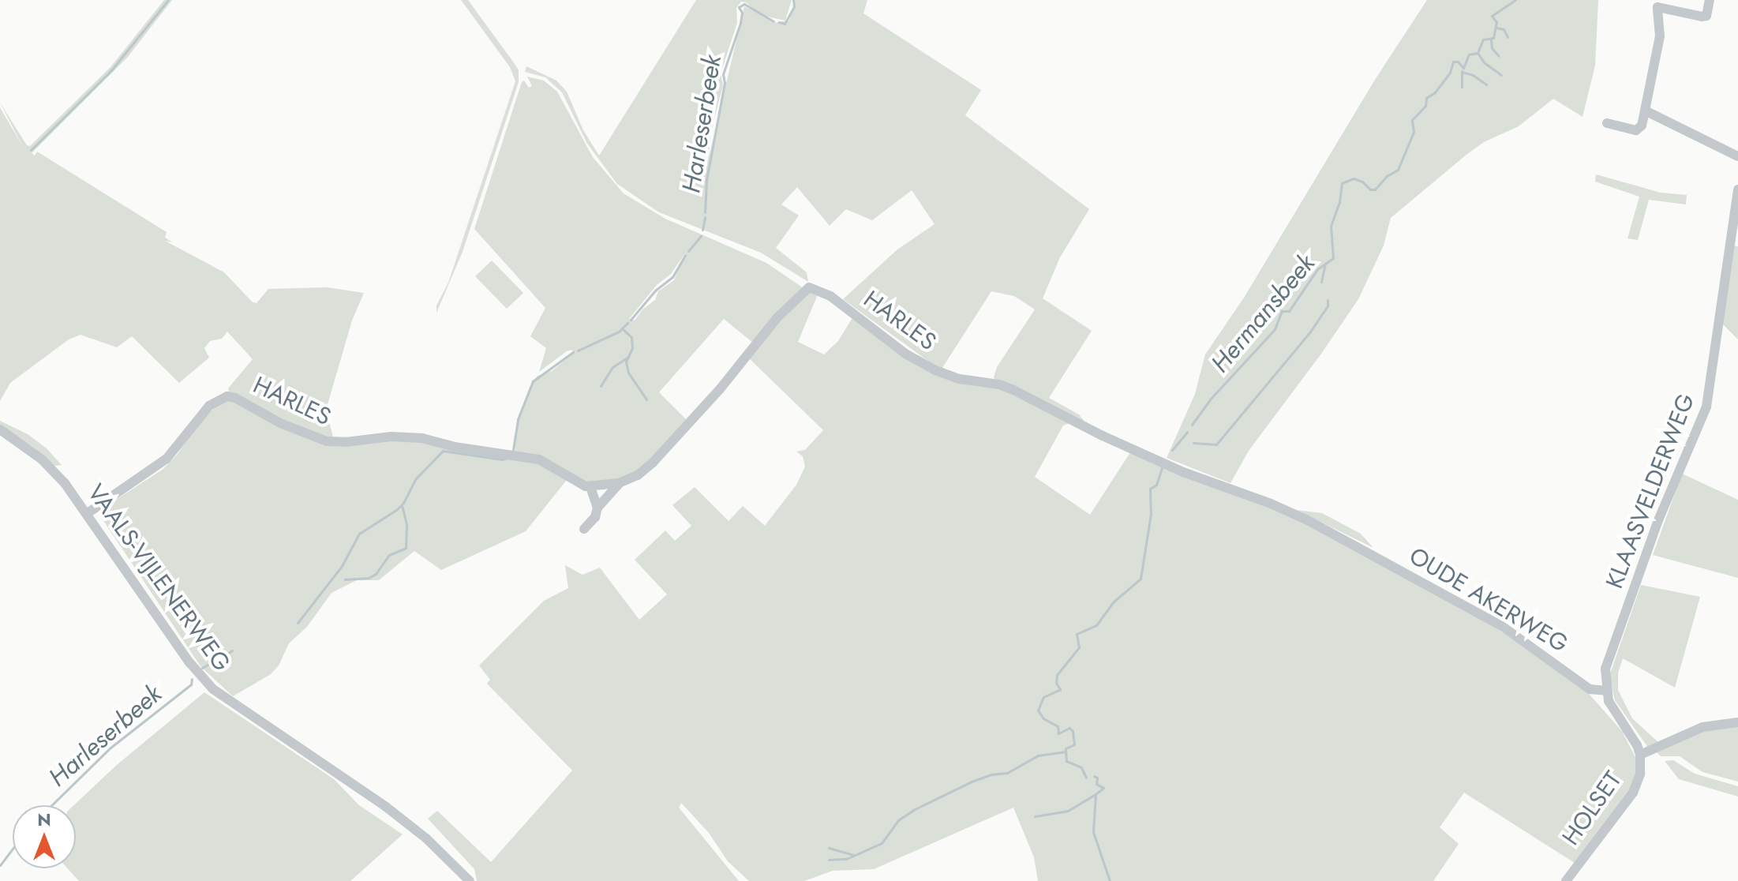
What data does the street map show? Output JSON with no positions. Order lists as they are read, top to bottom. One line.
{"streets":{"street":["HARLES","KLAASVELDERWEG","VAALS-VIJLENERWEG","OUDE AKERWEG","HOLSET"]},"crossings":[["HARLES","VAALS-VIJLENERWEG"],["HARLES","OUDE AKERWEG"],["KLAASVELDERWEG","OUDE AKERWEG"]],"water":["Harleserbeek","Hermansbeek"],"north":"top"}
